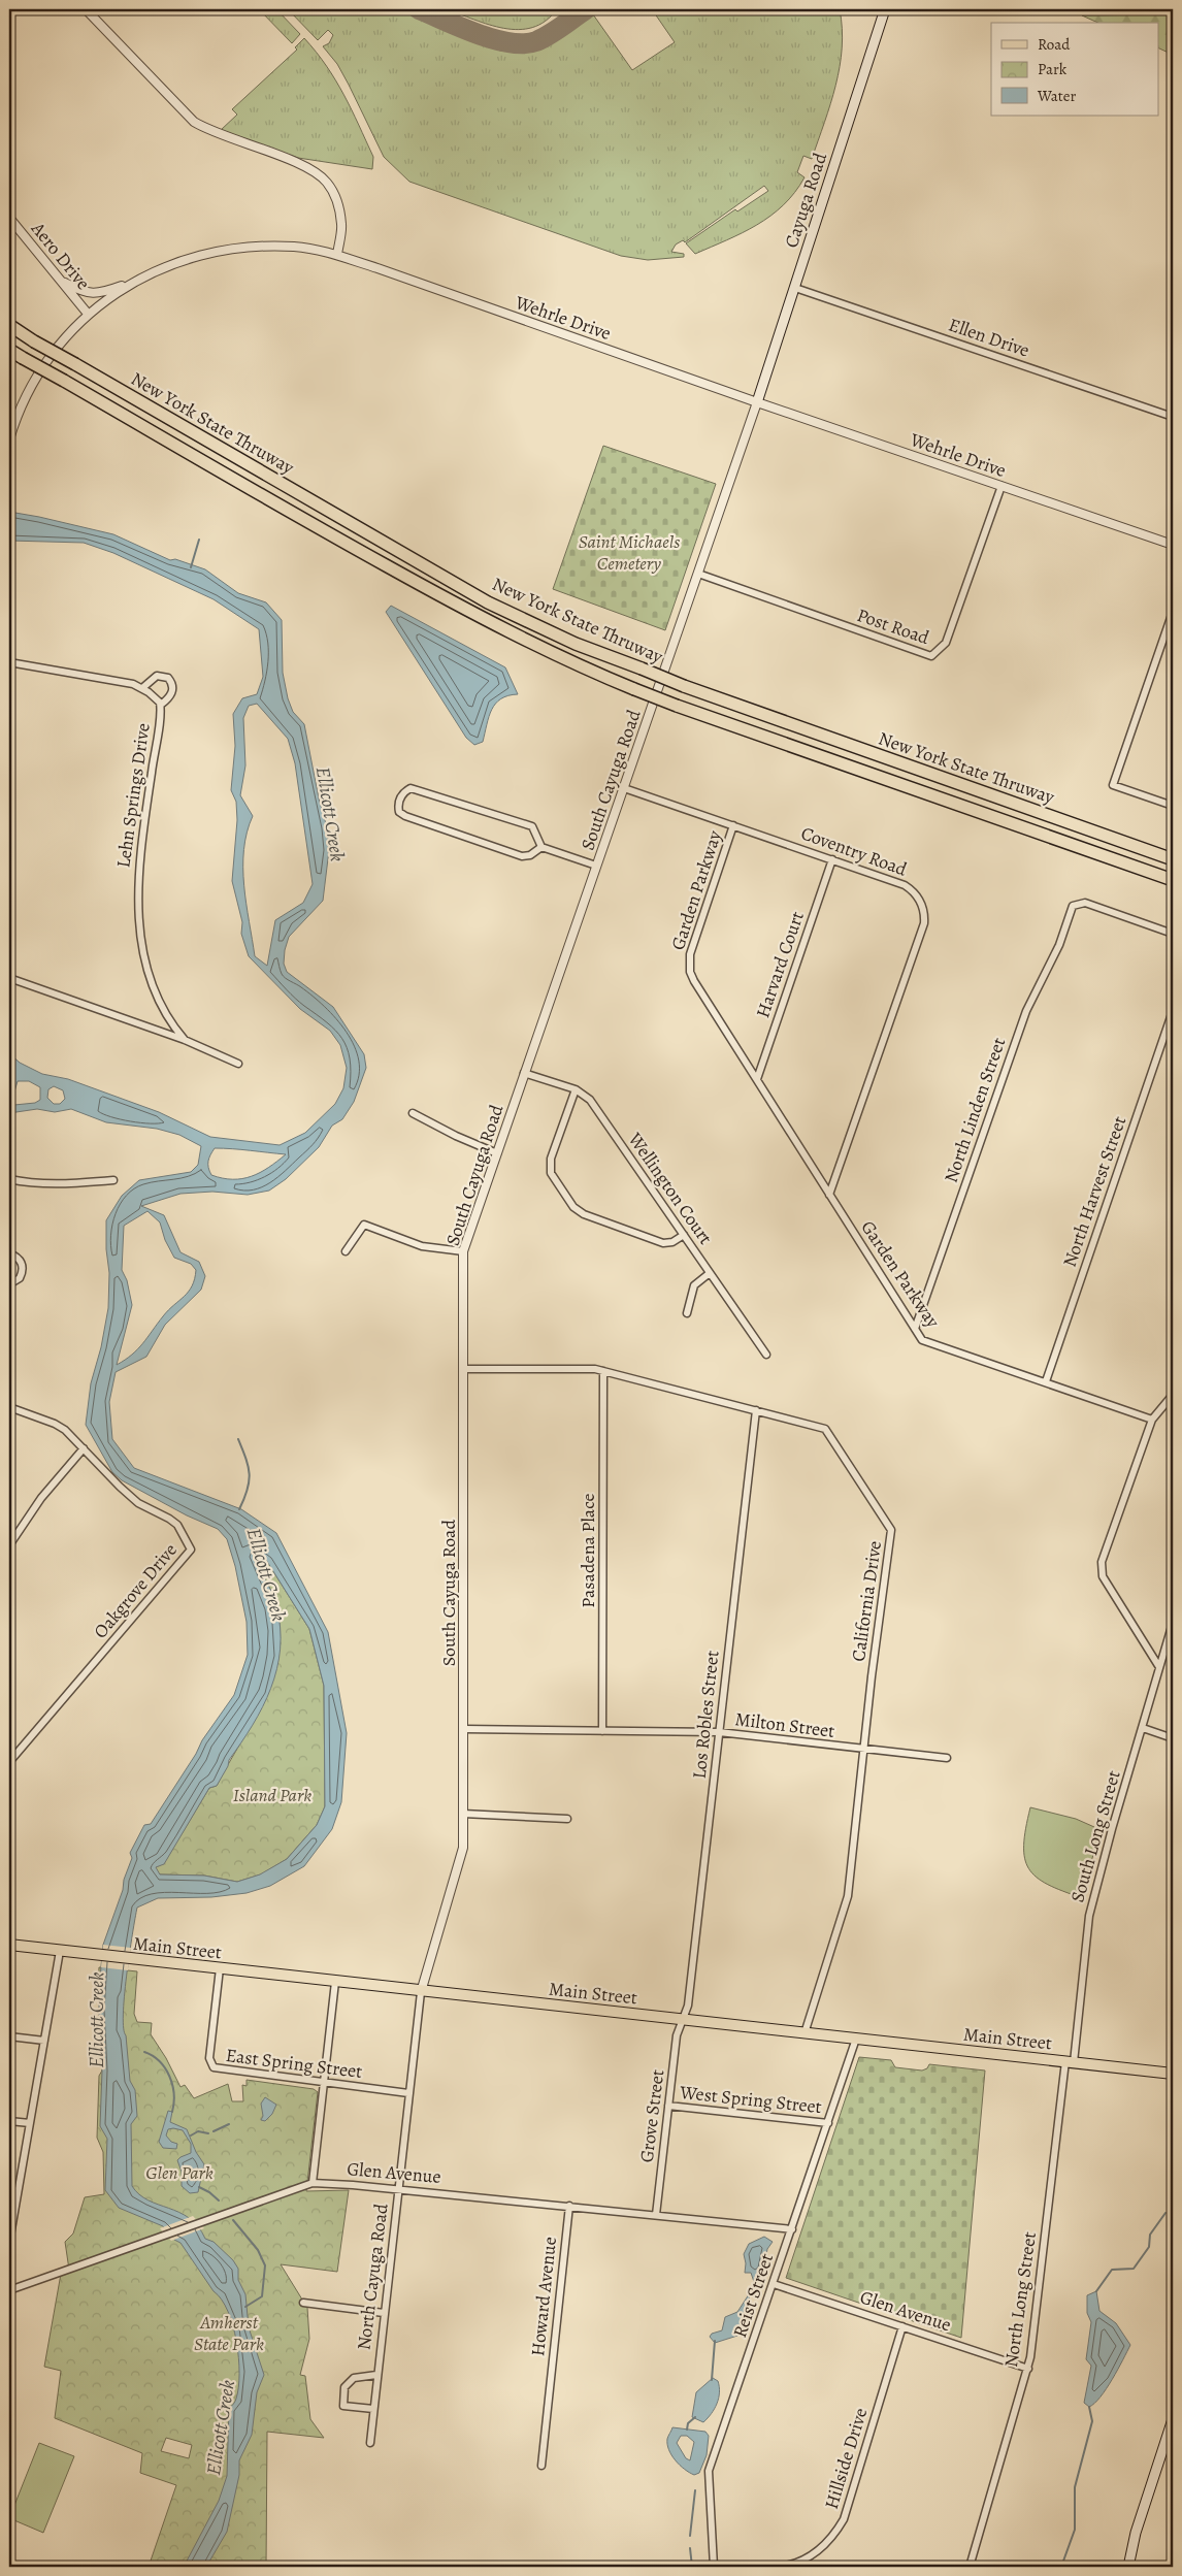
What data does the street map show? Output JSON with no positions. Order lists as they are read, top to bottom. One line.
{"streets":{"highway":["New York State Thruway"],"main road":["Cayuga Road","Main Street"],"street":["Aero Drive","Wehrle Drive","Ellen Drive","Post Road","South Cayuga Road","Lehn Springs Drive","Coventry Road","Garden Parkway","Harvard Court","North Linden Street","Wellington Court","North Harvest Street","Pasadena Place","Oakgrove Drive","California Drive","Los Robles Street","Milton Street","South Long Street","East Spring Street","West Spring Street","Grove Street","Glen Avenue","North Cayuga Road","Reist Street","Howard Avenue","North Long Street","Hillside Drive"]},"crossings":[["Cayuga Road","Wehrle Drive"],["Cayuga Road","Ellen Drive"],["Cayuga Road","South Cayuga Road"],["Aero Drive","Wehrle Drive"],["Wehrle Drive","Post Road"],["Wehrle Drive","South Cayuga Road"],["Post Road","South Cayuga Road"],["South Cayuga Road","Coventry Road"],["South Cayuga Road","Wellington Court"],["South Cayuga Road","California Drive"],["South Cayuga Road","Milton Street"],["South Cayuga Road","Main Street"],["South Cayuga Road","North Cayuga Road"],["Coventry Road","Garden Parkway"],["Coventry Road","Harvard Court"],["Garden Parkway","Harvard Court"],["Garden Parkway","North Linden Street"],["Garden Parkway","North Harvest Street"],["Pasadena Place","California Drive"],["Pasadena Place","Milton Street"],["California Drive","Los Robles Street"],["California Drive","Milton Street"],["California Drive","Main Street"],["Los Robles Street","Milton Street"],["Los Robles Street","Main Street"],["Los Robles Street","Grove Street"],["South Long Street","Main Street"],["South Long Street","North Long Street"],["Main Street","East Spring Street"],["Main Street","Grove Street"],["Main Street","North Cayuga Road"],["Main Street","Reist Street"],["Main Street","North Long Street"],["East Spring Street","North Cayuga Road"],["West Spring Street","Grove Street"],["West Spring Street","Reist Street"],["Grove Street","Glen Avenue"],["Glen Avenue","North Cayuga Road"],["Glen Avenue","Reist Street"],["Glen Avenue","Howard Avenue"],["Glen Avenue","North Long Street"],["Glen Avenue","Hillside Drive"]],"water":["Ellicott Creek"],"parks":["Saint Michaels Cemetery","Island Park","Glen Park","Amherst State Park"],"legend":["Road","Park","Water"]}
